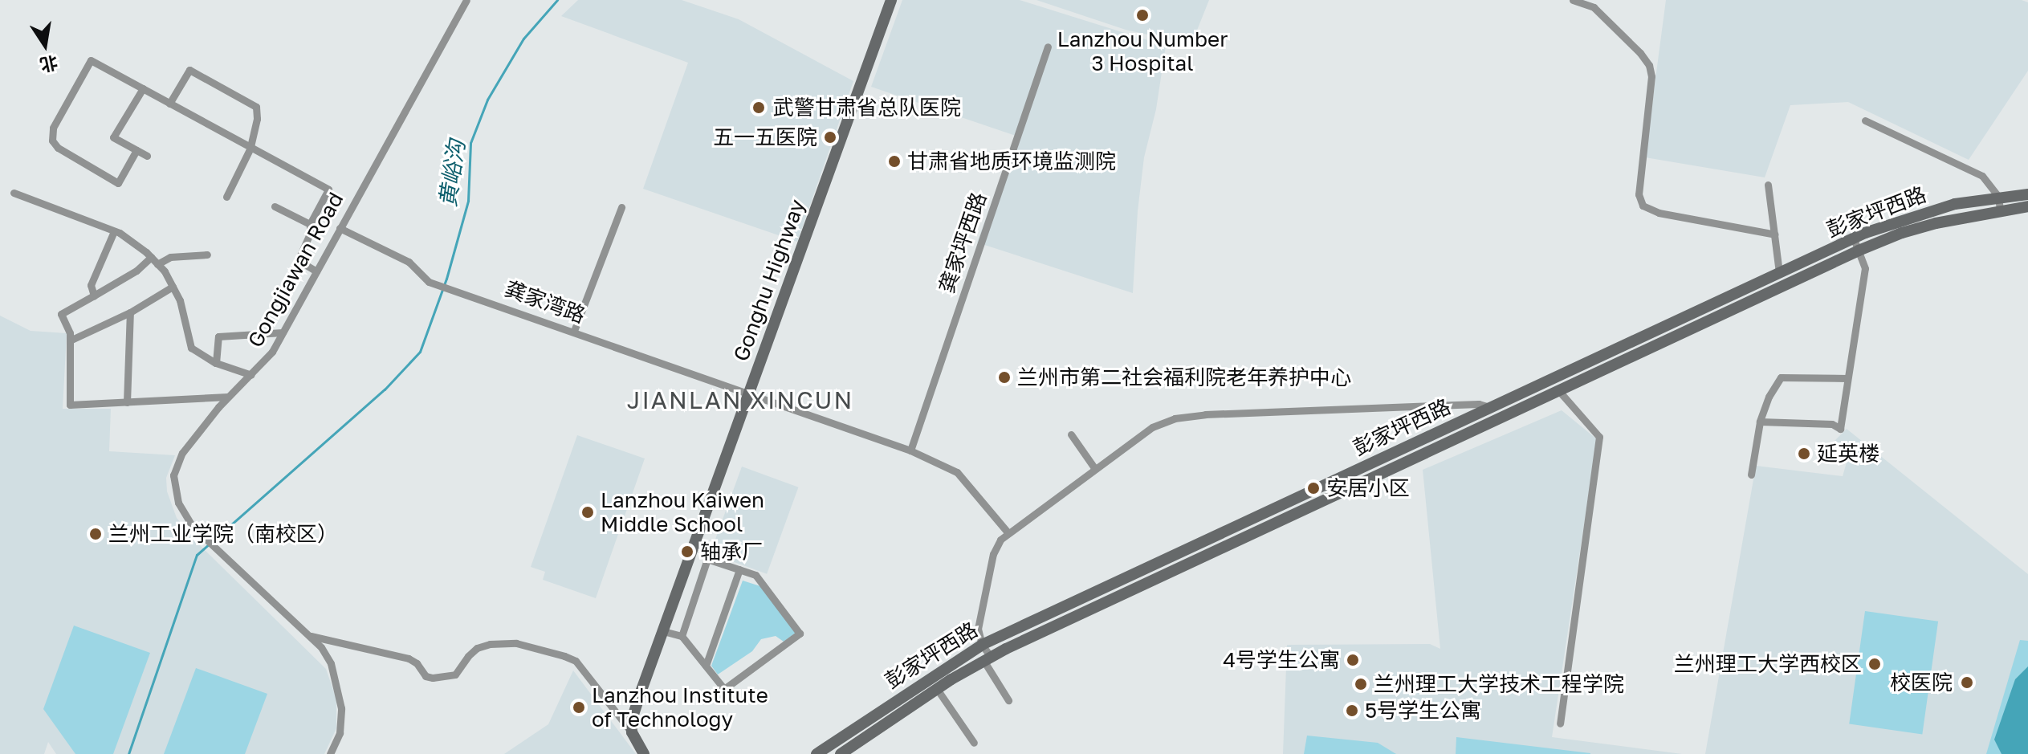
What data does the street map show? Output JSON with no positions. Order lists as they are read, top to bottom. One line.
{"streets":{"main road":["彭家坪西路","Gonghu Highway"],"street":["龚家坪西路","Gongjiawan Road","龚家湾路"]},"crossings":[["Gongjiawan Road","龚家湾路"],["Gonghu Highway","龚家湾路"]],"districts":["JIANLAN XINCUN"],"water":["黄峪沟"],"places":["Lanzhou Number 3 Hospital","武警甘肃省总队医院","五一五医院","甘肃省地质环境监测院","兰州市第二社会福利院老年养护中心","延英楼","安居小区","Lanzhou Kaiwen Middle School","兰州工业学院（南校区）","轴承厂","4号学生公寓","兰州理工大学西校区","校医院","兰州理工大学技术工程学院","Lanzhou Institute of Technology","5号学生公寓"],"north":"bottom"}
